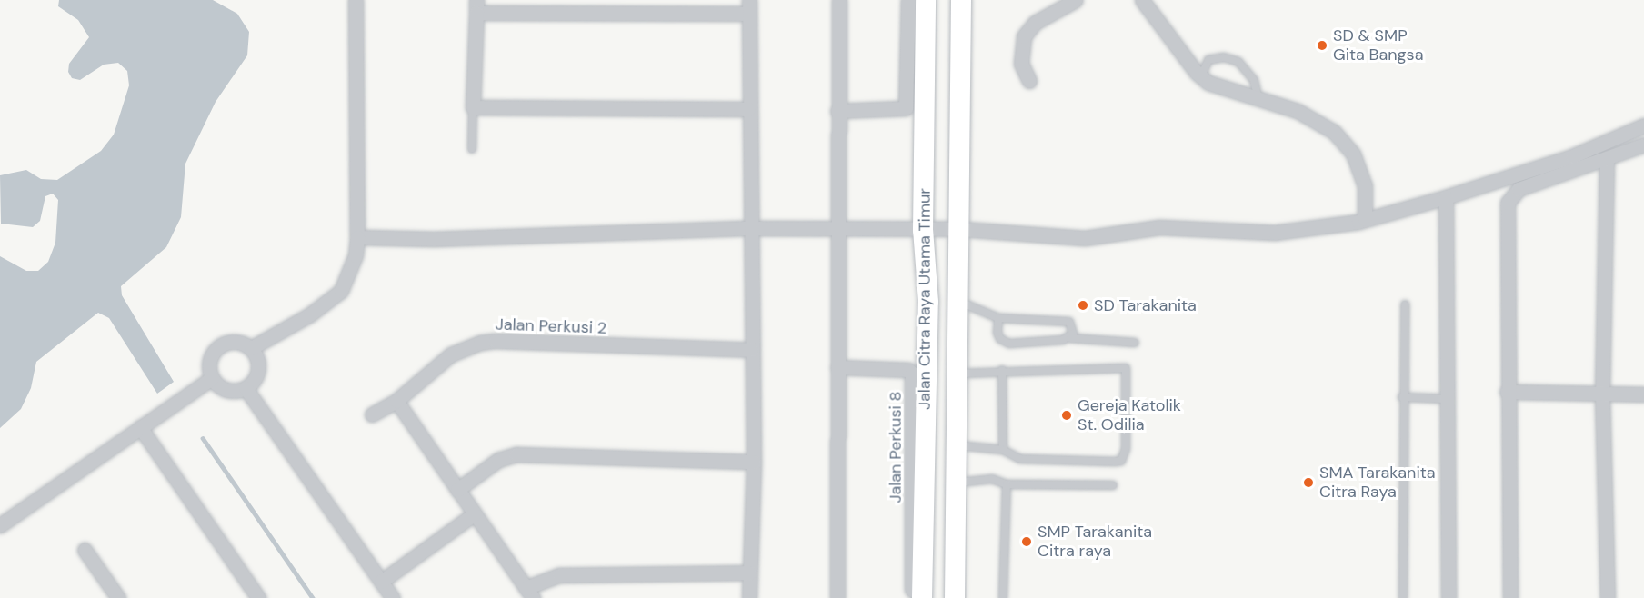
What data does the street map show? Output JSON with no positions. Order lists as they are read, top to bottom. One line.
{"streets":{"main road":["Jalan Citra Raya Utama Timur"],"street":["Jalan Perkusi 2","Jalan Perkusi 8"]},"places":["SD & SMP Gita Bangsa","SD Tarakanita","Gereja Katolik St. Odilia","SMA Tarakanita Citra Raya","SMP Tarakanita Citra raya"]}
